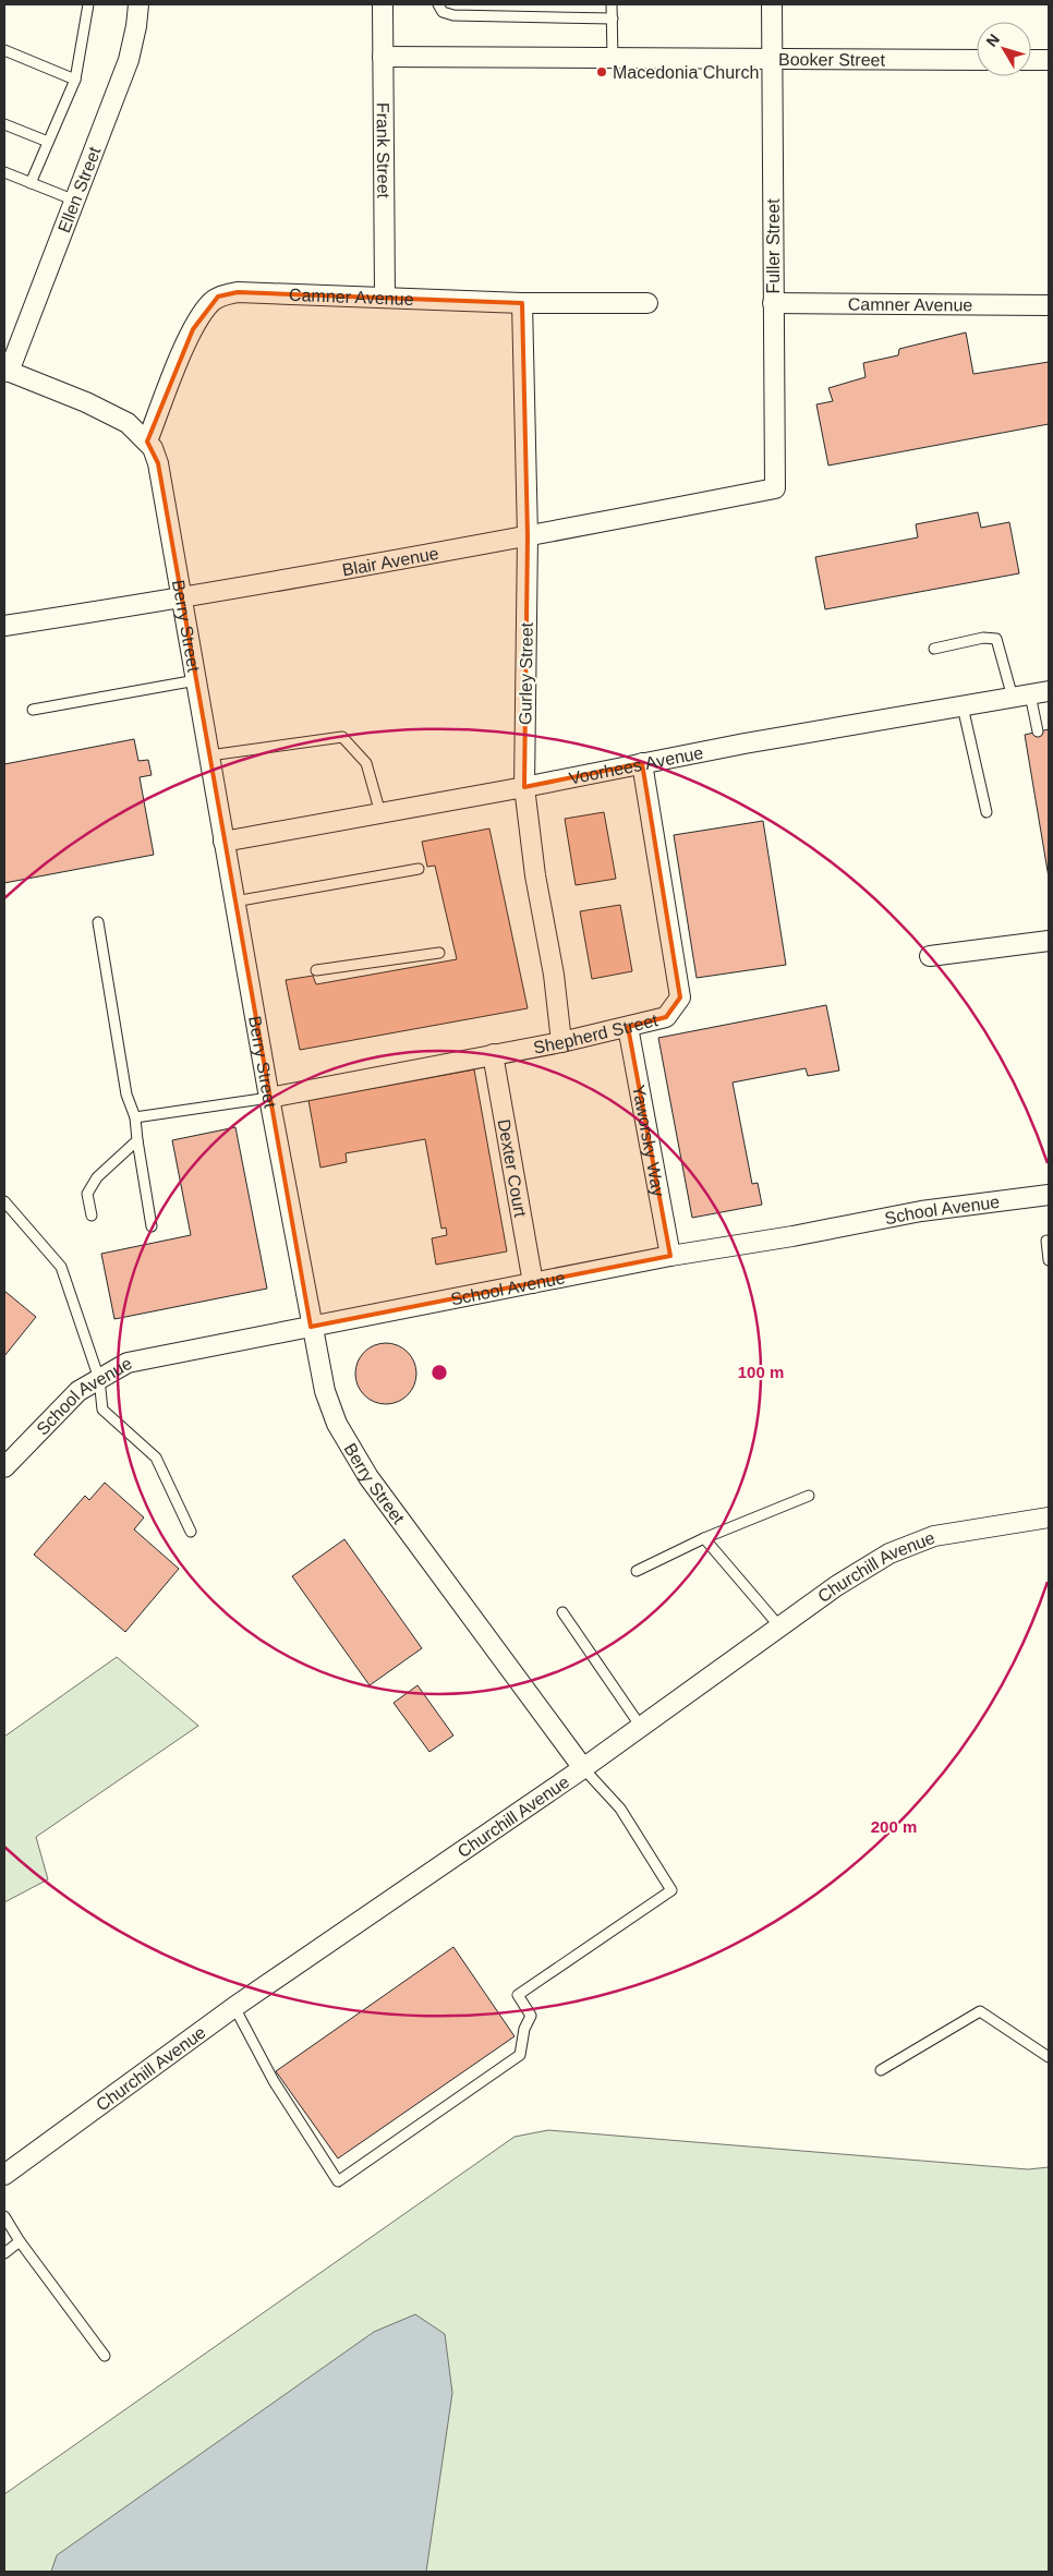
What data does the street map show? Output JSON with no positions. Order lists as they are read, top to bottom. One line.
{"streets":{"street":["Booker Street","Frank Street","Ellen Street","Fuller Street","Camner Avenue","Blair Avenue","Berry Street","Gurley Street","Voorhees Avenue","Shepherd Street","Yaworsky Way","Dexter Court","School Avenue","Churchill Avenue"]},"crossings":[["Booker Street","Frank Street"],["Booker Street","Fuller Street"],["Frank Street","Camner Avenue"],["Ellen Street","Berry Street"],["Fuller Street","Camner Avenue"],["Fuller Street","Blair Avenue"],["Camner Avenue","Berry Street"],["Camner Avenue","Gurley Street"],["Blair Avenue","Berry Street"],["Blair Avenue","Gurley Street"],["Berry Street","Voorhees Avenue"],["Berry Street","Shepherd Street"],["Berry Street","School Avenue"],["Berry Street","Churchill Avenue"],["Gurley Street","Voorhees Avenue"],["Gurley Street","Shepherd Street"],["Voorhees Avenue","Shepherd Street"],["Shepherd Street","Yaworsky Way"],["Shepherd Street","Dexter Court"],["Yaworsky Way","School Avenue"],["Dexter Court","School Avenue"]],"places":["Macedonia Church"],"north":"top left","rings":["100 m","200 m"]}
